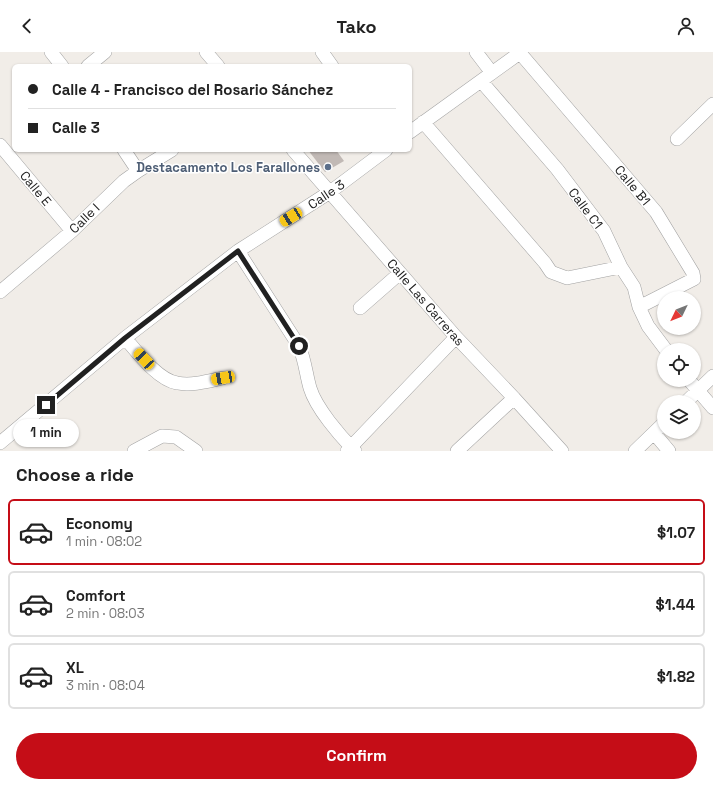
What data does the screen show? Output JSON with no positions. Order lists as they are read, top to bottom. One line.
{"streets":{"street":["Calle B1","Calle E","Calle 3","Calle C1","Calle I","Calle Las Carreras"]},"crossings":[["Calle B1","Calle C1"],["Calle E","Calle I"],["Calle 3","Calle Las Carreras"]],"places":["Destacamento Los Farallones"],"north":"bottom left","page":{"header":"Tako","banner":["Calle 4 - Francisco del Rosario Sánchez","Calle 3"],"bubble":"1 min","heading":"Choose a ride","list":[{"name":"Economy","note":"1 min · 08:02","value":"$1.07"},{"name":"Comfort","note":"2 min · 08:03","value":"$1.44"},{"name":"XL","note":"3 min · 08:04","value":"$1.82"}],"buttons":"Confirm"}}
